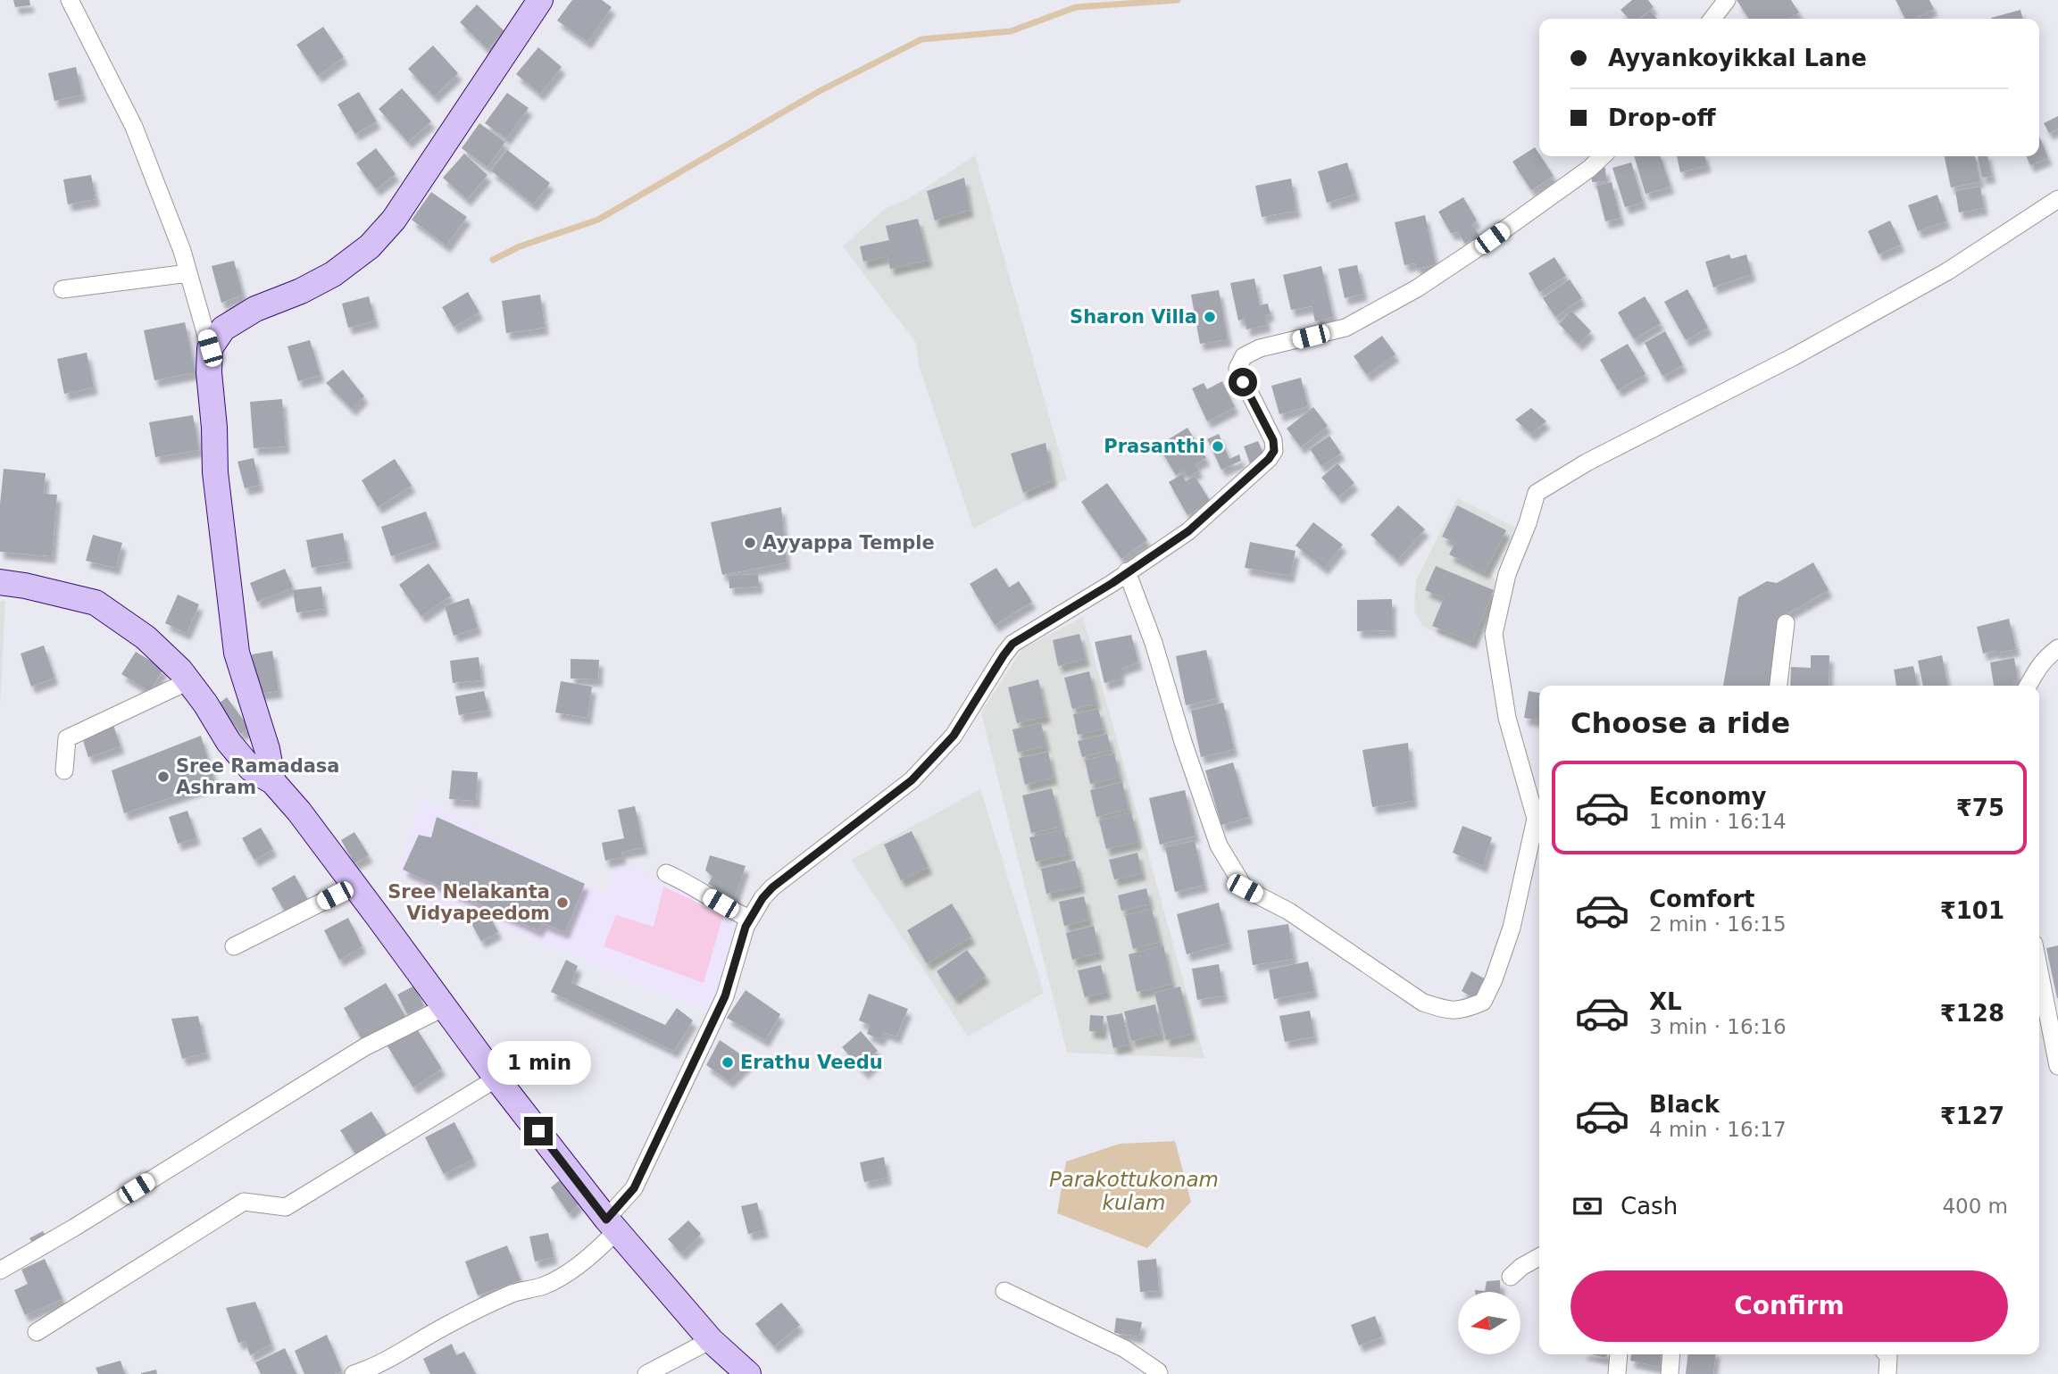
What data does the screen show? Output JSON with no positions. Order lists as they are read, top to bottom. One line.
{"water":["Parakottukonam kulam"],"places":["Sharon Villa","Prasanthi","Ayyappa Temple","Sree Ramadasa Ashram","Sree Nelakanta Vidyapeedom","Erathu Veedu"],"north":"left","page":{"banner":["Ayyankoyikkal Lane","Drop-off"],"heading":"Choose a ride","list":[{"name":"Economy","note":"1 min · 16:14","value":"₹75"},{"name":"Comfort","note":"2 min · 16:15","value":"₹101"},{"name":"XL","note":"3 min · 16:16","value":"₹128"},{"name":"Black","note":"4 min · 16:17","value":"₹127"}],"bubble":"1 min","pay":["Cash","400 m"],"buttons":"Confirm"}}
